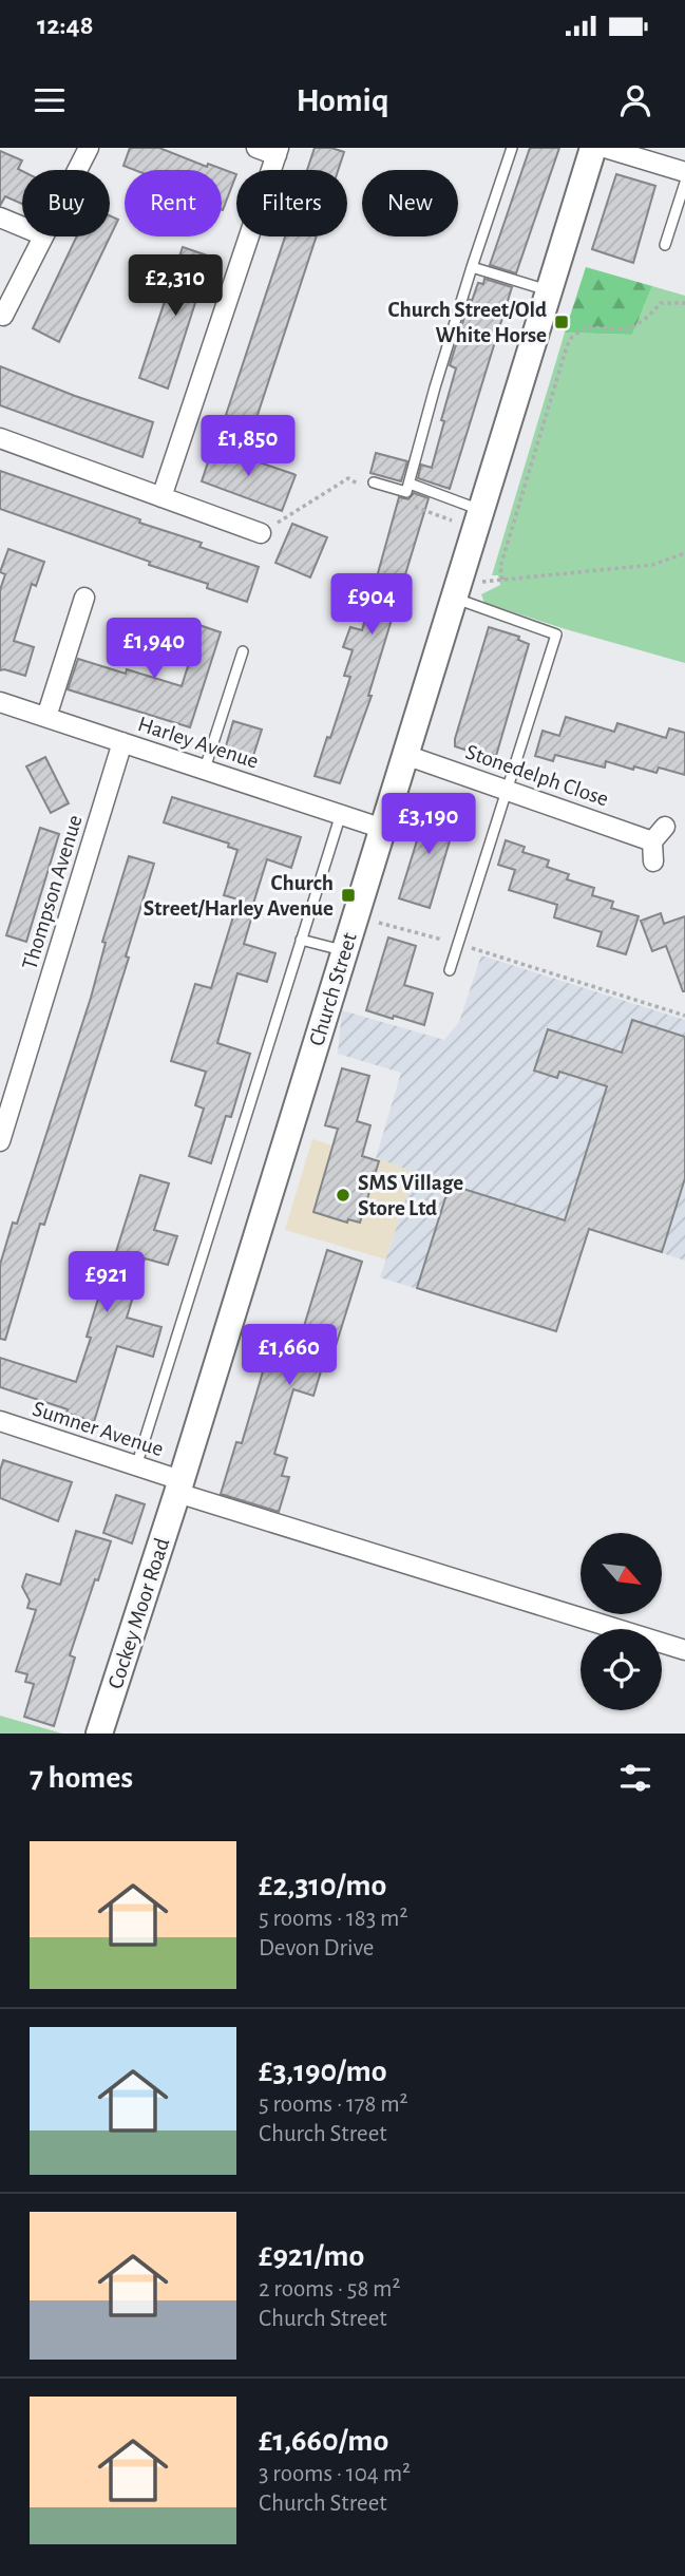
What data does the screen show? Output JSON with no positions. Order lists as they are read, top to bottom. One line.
{"streets":{"main road":["Church Street","Cockey Moor Road"],"street":["Harley Avenue","Stonedelph Close","Thompson Avenue","Sumner Avenue"]},"crossings":[["Harley Avenue","Thompson Avenue"],["Harley Avenue","Church Street"],["Stonedelph Close","Church Street"],["Church Street","Sumner Avenue"],["Church Street","Cockey Moor Road"],["Sumner Avenue","Cockey Moor Road"]],"places":{"transit":["Church Street/Old White Horse","Church Street/Harley Avenue"],"other":["SMS Village Store Ltd"]},"north":"bottom right","page":{"status":"12:48","header":"Homiq","chip":["Buy","Rent","Filters","New"],"price":["£2,310","£1,850","£904","£1,940","£3,190","£921","£1,660"],"heading":"7 homes","list":[{"name":"£2,310/mo","note":"5 rooms · 183 m² · Devon Drive"},{"name":"£3,190/mo","note":"5 rooms · 178 m² · Church Street"},{"name":"£921/mo","note":"2 rooms · 58 m² · Church Street"},{"name":"£1,660/mo","note":"3 rooms · 104 m² · Church Street"}]}}
